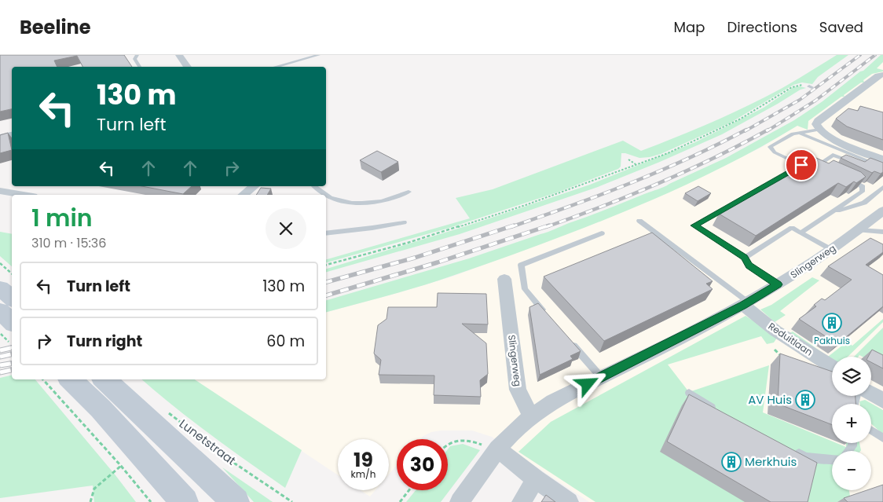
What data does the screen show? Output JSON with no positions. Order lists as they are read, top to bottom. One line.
{"streets":{"main road":["Lunetstraat"],"street":["Slingerweg","Reduitlaan"]},"crossings":[["Slingerweg","Reduitlaan"]],"places":{"building":["Pakhuis","AV Huis","Merkhuis"]},"page":{"header":"Beeline","nav":["Map","Directions","Saved"],"turn":["130 m","Turn left"],"heading":["1 min","310 m · 15:36"],"list":[{"name":"Turn left","value":"130 m"},{"name":"Turn right","value":"60 m"}],"map_buttons":["+","−"],"speed":"19 km/h","limit":"30"}}
